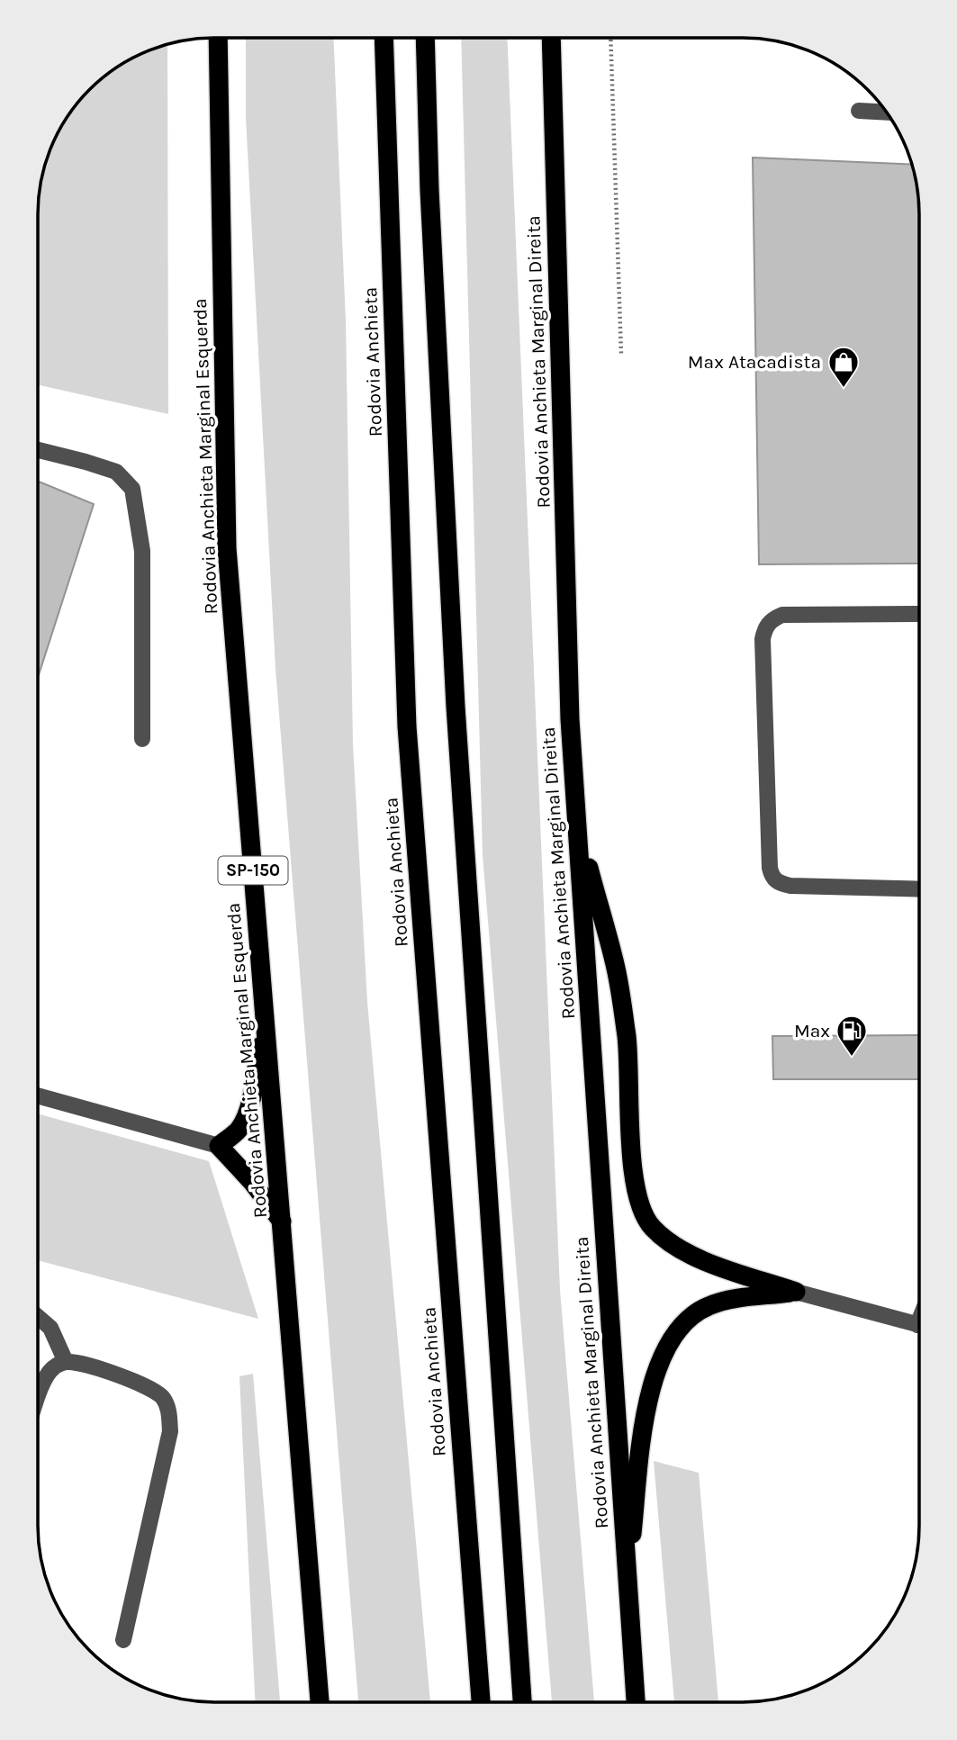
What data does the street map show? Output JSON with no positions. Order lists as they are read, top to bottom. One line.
{"streets":{"highway":["Rodovia Anchieta","Rodovia Anchieta Marginal Direita","Rodovia Anchieta Marginal Esquerda","SP-150"]},"places":{"shop":["Max Atacadista"],"fuel station":["Max"]}}
